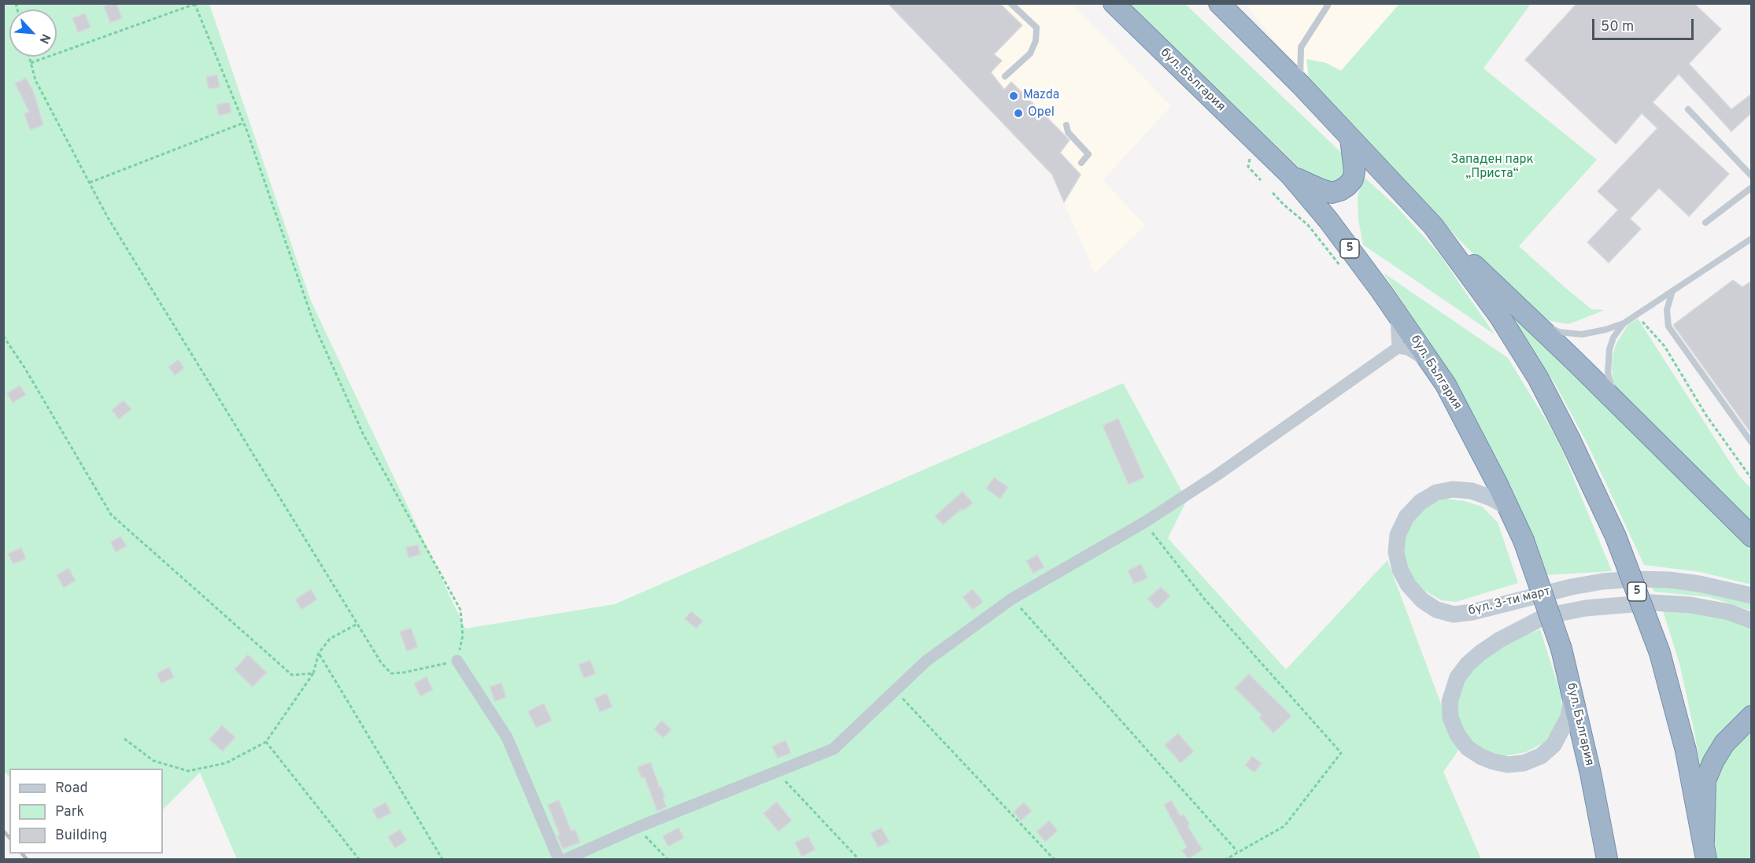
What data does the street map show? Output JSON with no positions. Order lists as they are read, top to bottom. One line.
{"streets":{"highway":["бул. България","5"],"main road":["бул. 3-ти март"]},"crossings":[["бул. България","бул. 3-ти март"]],"parks":["Западен парк „Приста“"],"places":["Mazda","Opel"],"legend":["Road","Park","Building"],"scale_bar":"50 m","north":"bottom right"}
